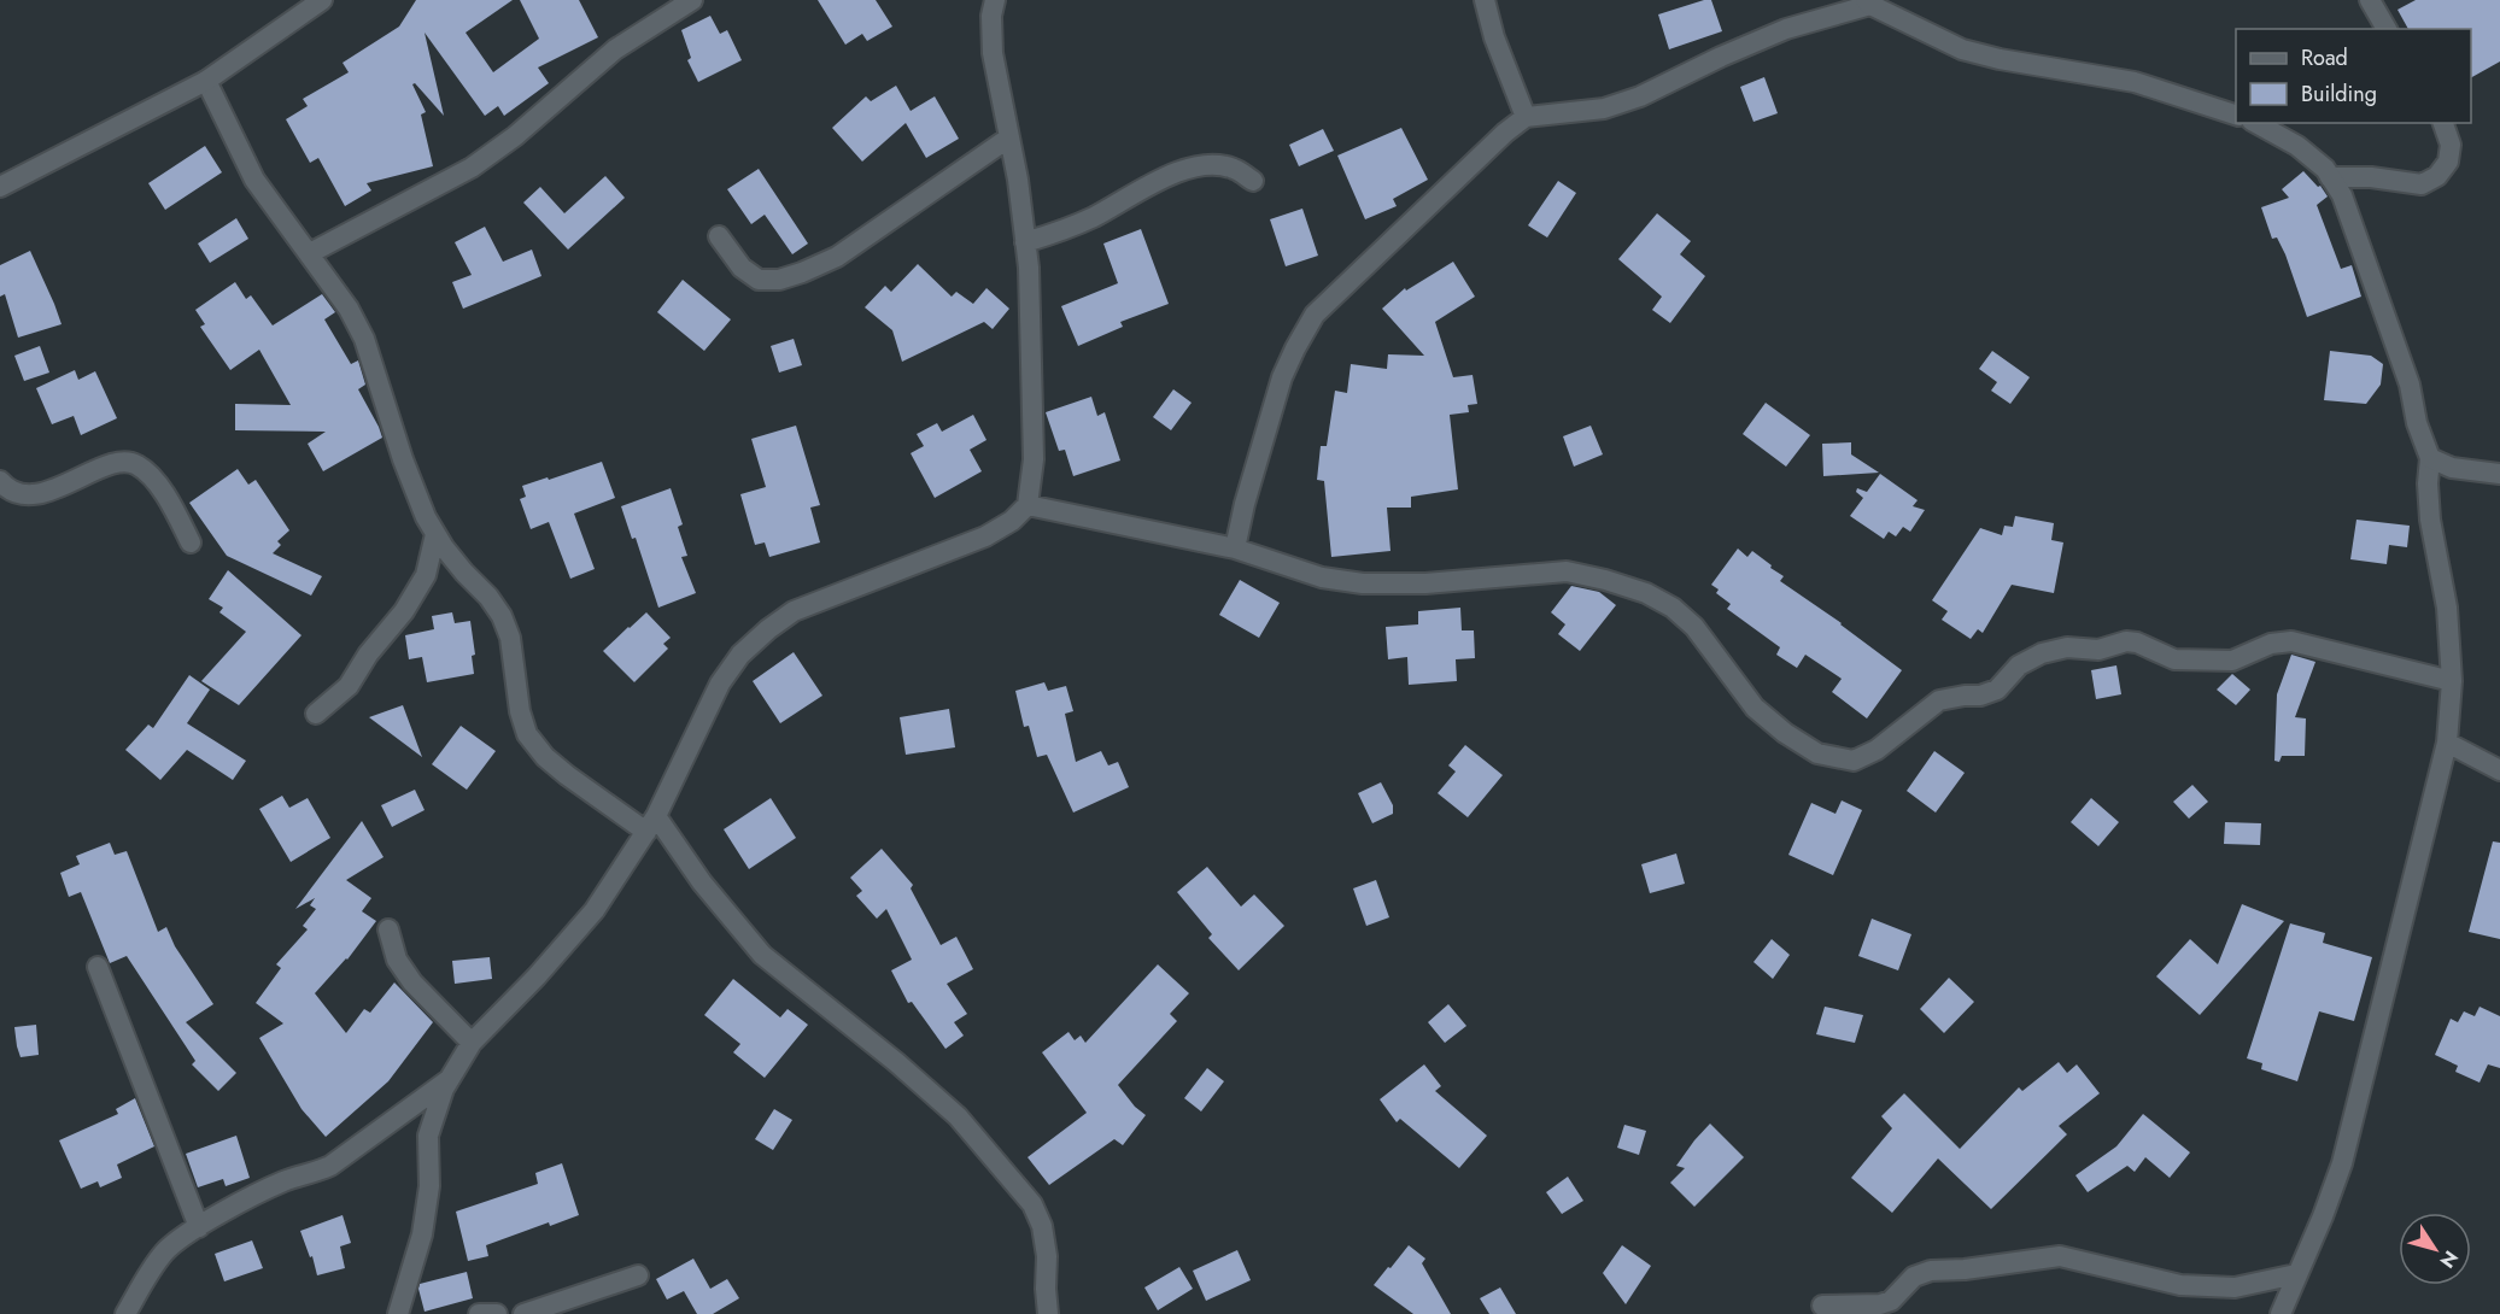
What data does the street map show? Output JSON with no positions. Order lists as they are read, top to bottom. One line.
{"legend":["Road","Building"],"north":"bottom right"}
